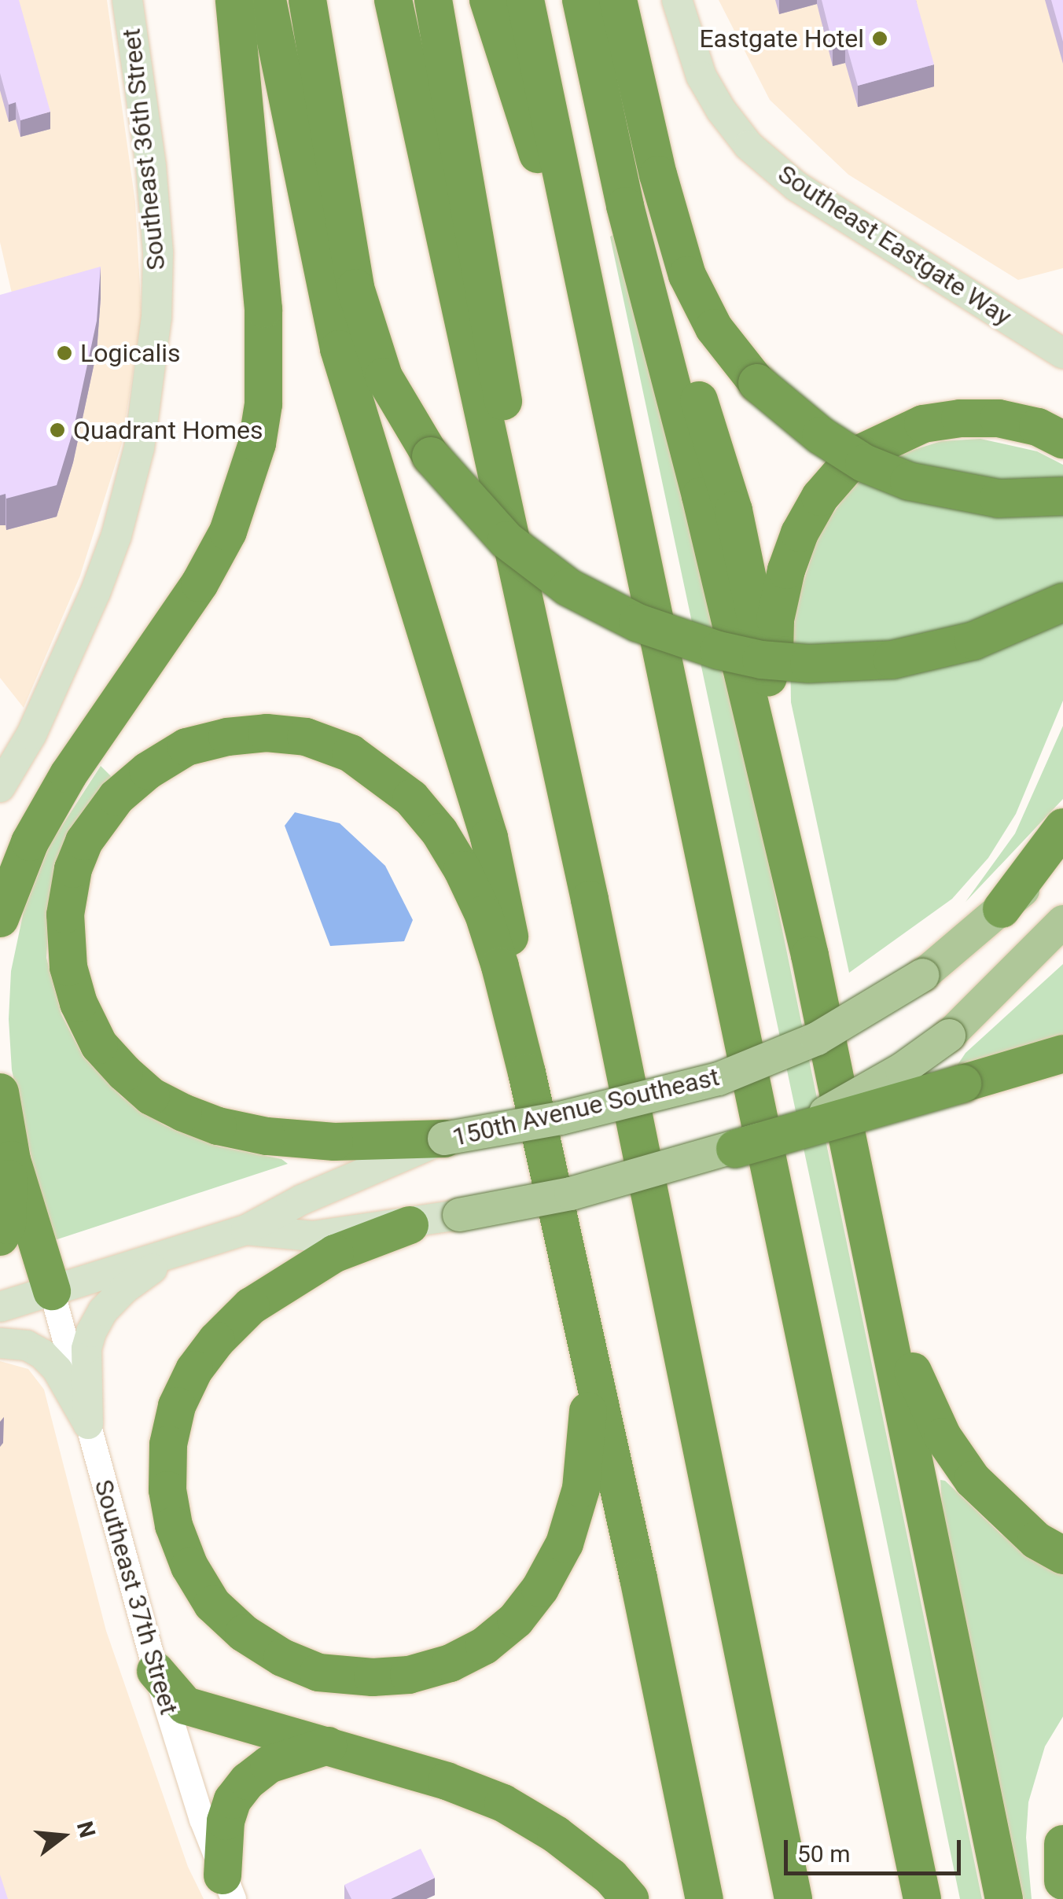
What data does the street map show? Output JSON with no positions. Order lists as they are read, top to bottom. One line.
{"streets":{"main road":["Southeast 36th Street","Southeast Eastgate Way","150th Avenue Southeast"],"street":["Southeast 37th Street"]},"crossings":[["150th Avenue Southeast","Southeast 37th Street"]],"places":["Eastgate Hotel","Logicalis","Quadrant Homes"],"scale_bar":"50 m","north":"right"}
